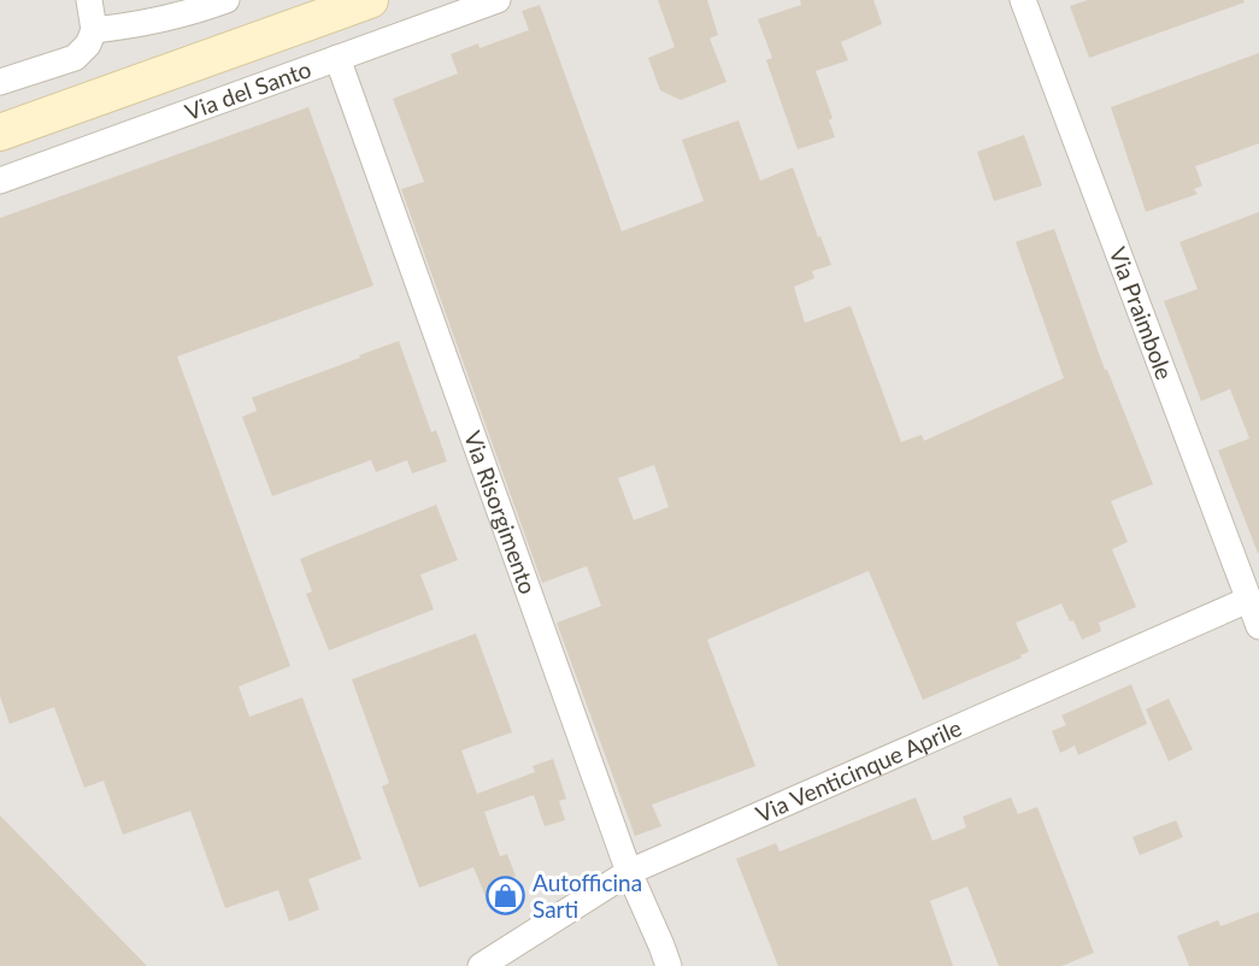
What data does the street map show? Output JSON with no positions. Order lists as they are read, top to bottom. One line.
{"streets":{"street":["Via del Santo","Via Praimbole","Via Risorgimento","Via Venticinque Aprile"]},"crossings":[["Via del Santo","Via Risorgimento"],["Via Praimbole","Via Venticinque Aprile"],["Via Risorgimento","Via Venticinque Aprile"]],"places":{"shop":["Autofficina Sarti"]}}
